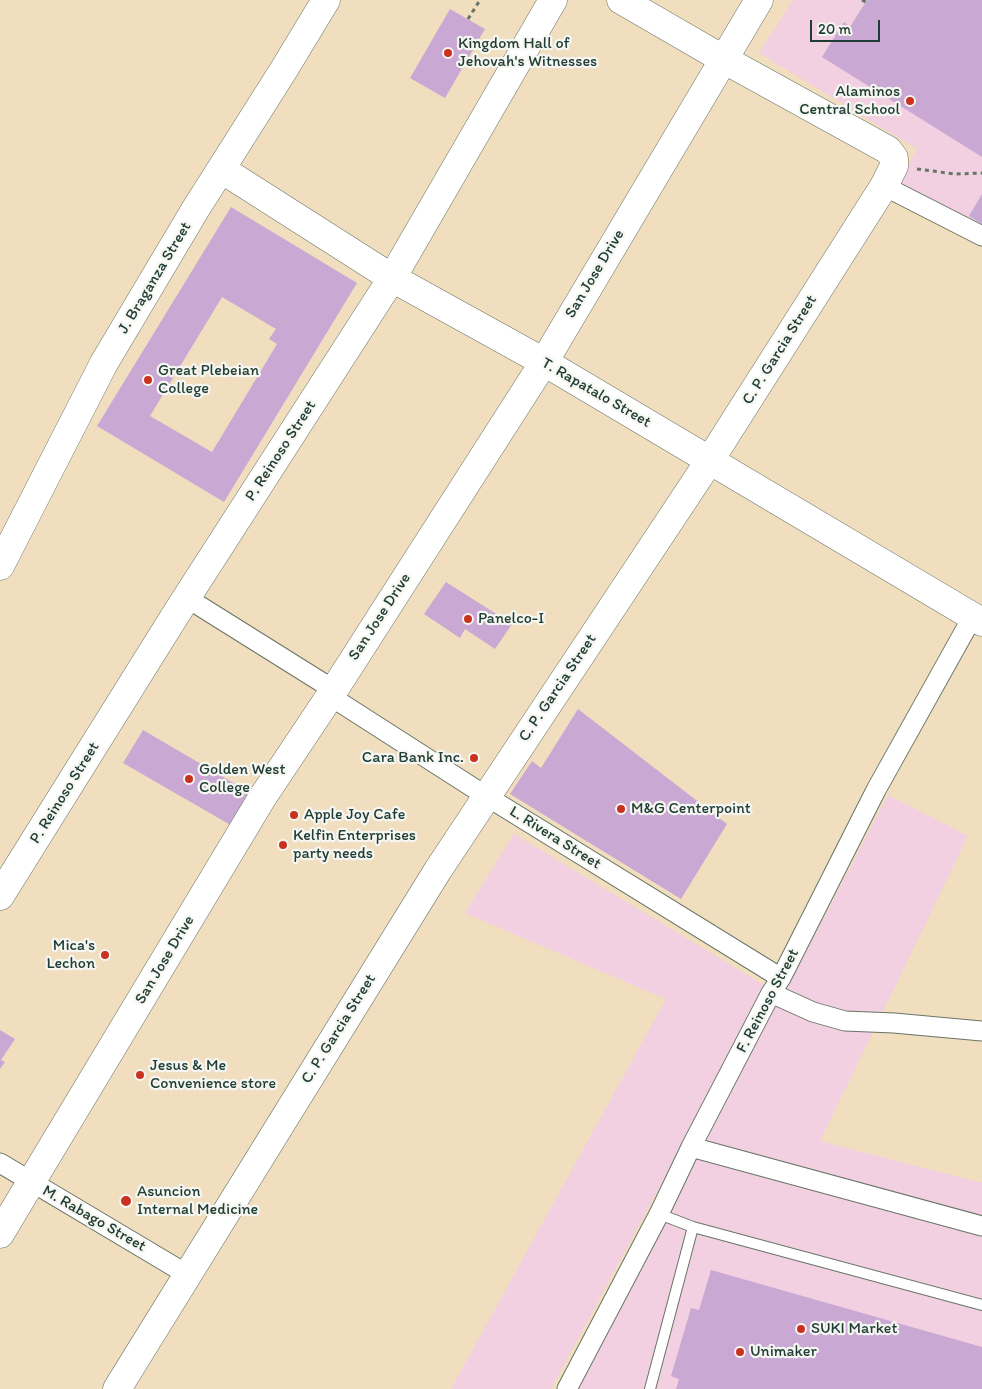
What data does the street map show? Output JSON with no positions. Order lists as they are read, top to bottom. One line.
{"streets":{"street":["San Jose Drive","J. Braganza Street","C. P. Garcia Street","T. Rapatalo Street","P. Reinoso Street","L. Rivera Street","F. Reinoso Street","M. Rabago Street"]},"crossings":[["San Jose Drive","T. Rapatalo Street"],["San Jose Drive","L. Rivera Street"],["San Jose Drive","M. Rabago Street"],["J. Braganza Street","T. Rapatalo Street"],["C. P. Garcia Street","T. Rapatalo Street"],["C. P. Garcia Street","L. Rivera Street"],["C. P. Garcia Street","M. Rabago Street"],["T. Rapatalo Street","P. Reinoso Street"],["T. Rapatalo Street","F. Reinoso Street"],["P. Reinoso Street","L. Rivera Street"],["L. Rivera Street","F. Reinoso Street"]],"places":["Kingdom Hall of Jehovah's Witnesses","Alaminos Central School","Great Plebeian College","Panelco-I","Cara Bank Inc.","Golden West College","M&G Centerpoint","Apple Joy Cafe","Kelfin Enterprises party needs","Mica's Lechon","Jesus & Me Convenience store","Asuncion Internal Medicine","SUKI Market","Unimaker"],"scale_bar":"20 m"}
